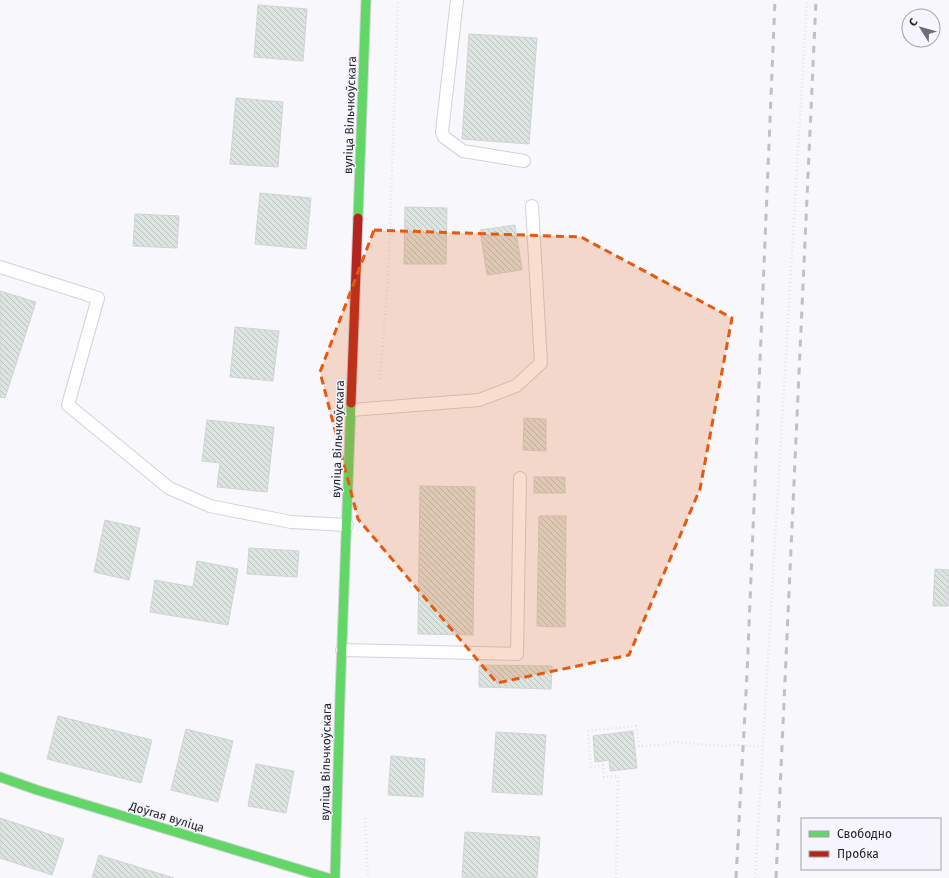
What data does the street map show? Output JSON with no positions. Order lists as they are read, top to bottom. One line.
{"streets":{"main road":["вуліца Вільчкоўскага","Доўгая вуліца"]},"legend":["Свободно","Пробка"],"north":"top left"}
